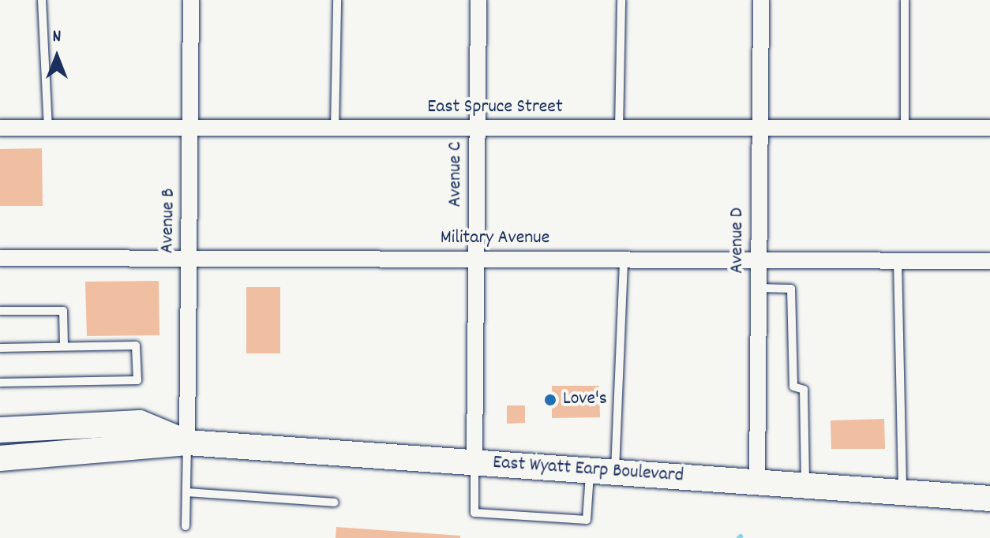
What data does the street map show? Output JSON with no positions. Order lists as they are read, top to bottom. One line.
{"streets":{"main road":["East Wyatt Earp Boulevard"],"street":["East Spruce Street","Avenue C","Avenue B","Military Avenue","Avenue D"]},"crossings":[["East Spruce Street","Avenue C"],["East Spruce Street","Avenue B"],["East Spruce Street","Avenue D"],["Avenue C","Military Avenue"],["Avenue C","East Wyatt Earp Boulevard"],["Avenue B","Military Avenue"],["Avenue B","East Wyatt Earp Boulevard"],["Military Avenue","Avenue D"],["Avenue D","East Wyatt Earp Boulevard"]],"places":["Love's"],"north":"top"}
